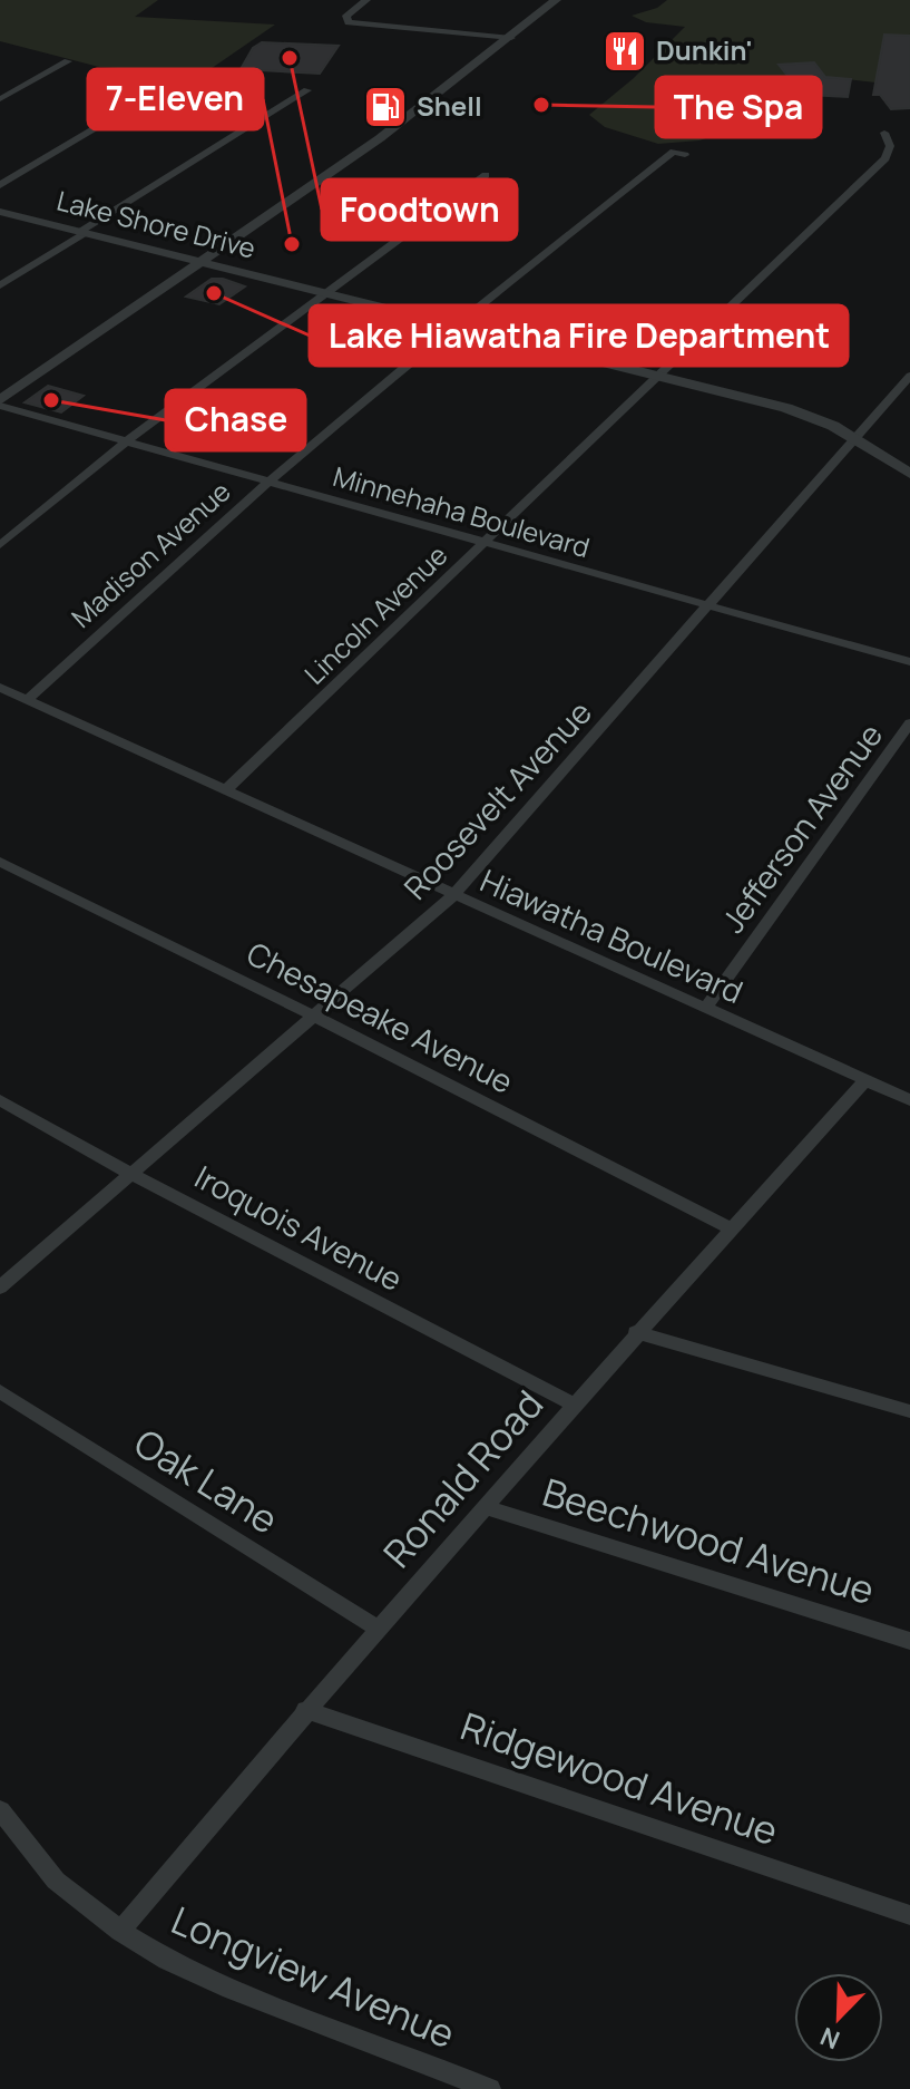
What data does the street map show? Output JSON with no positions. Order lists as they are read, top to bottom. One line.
{"streets":{"street":["Lake Shore Drive","Minnehaha Boulevard","Madison Avenue","Lincoln Avenue","Roosevelt Avenue","Jefferson Avenue","Hiawatha Boulevard","Chesapeake Avenue","Iroquois Avenue","Ronald Road","Oak Lane","Beechwood Avenue","Ridgewood Avenue","Longview Avenue"]},"crossings":[["Lake Shore Drive","Madison Avenue"],["Lake Shore Drive","Lincoln Avenue"],["Lake Shore Drive","Roosevelt Avenue"],["Minnehaha Boulevard","Madison Avenue"],["Minnehaha Boulevard","Lincoln Avenue"],["Minnehaha Boulevard","Roosevelt Avenue"],["Madison Avenue","Hiawatha Boulevard"],["Lincoln Avenue","Hiawatha Boulevard"],["Roosevelt Avenue","Hiawatha Boulevard"],["Roosevelt Avenue","Chesapeake Avenue"],["Roosevelt Avenue","Iroquois Avenue"],["Jefferson Avenue","Hiawatha Boulevard"],["Hiawatha Boulevard","Ronald Road"],["Chesapeake Avenue","Ronald Road"],["Iroquois Avenue","Ronald Road"],["Ronald Road","Oak Lane"],["Ronald Road","Beechwood Avenue"],["Ronald Road","Ridgewood Avenue"],["Ronald Road","Longview Avenue"]],"places":{"restaurant":["Dunkin'"],"other":["Foodtown","The Spa","7-Eleven","Lake Hiawatha Fire Department","Chase"],"fuel station":["Shell"]},"north":"bottom left"}
